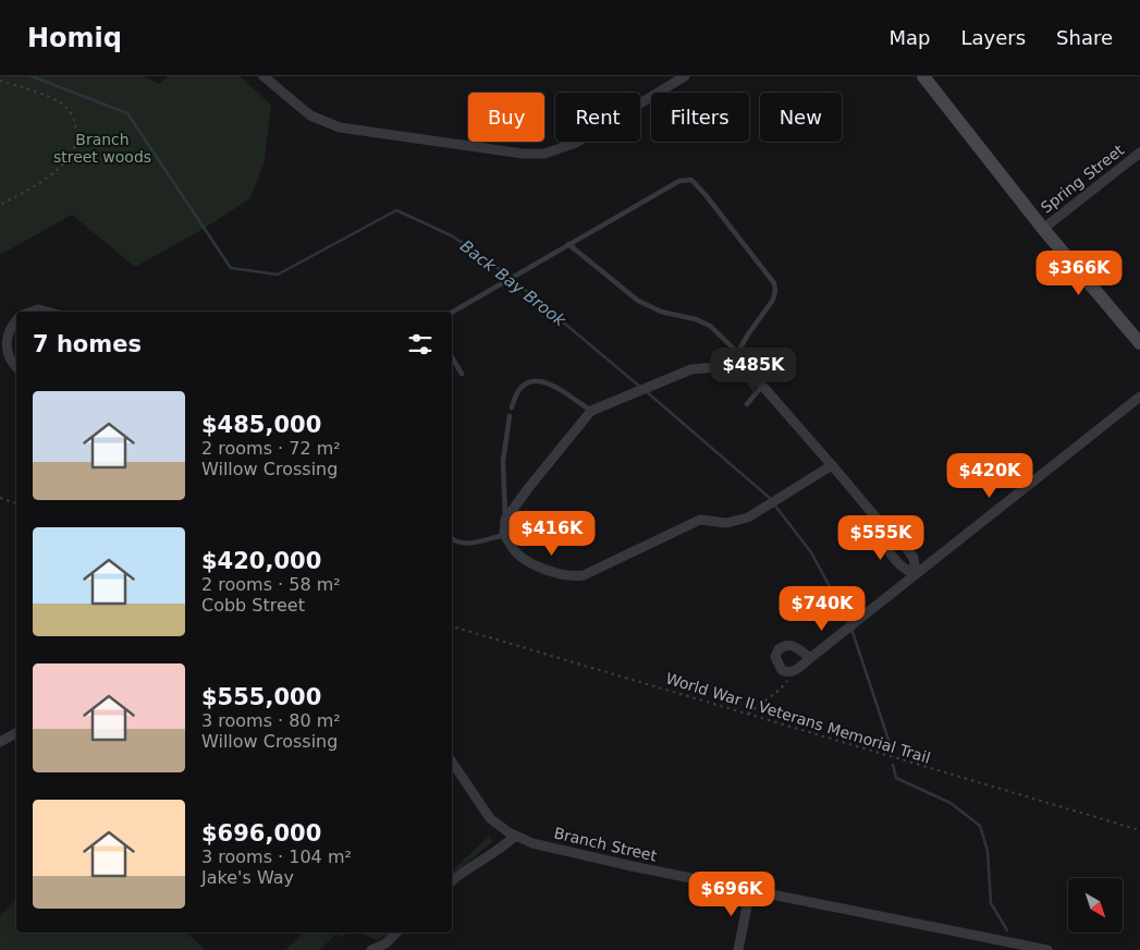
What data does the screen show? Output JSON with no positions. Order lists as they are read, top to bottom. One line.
{"streets":{"street":["Spring Street","Branch Street"],"path":["World War II Veterans Memorial Trail"]},"water":["Back Bay Brook"],"parks":["Branch street woods"],"north":"bottom right","page":{"header":"Homiq","nav":["Map","Layers","Share"],"chip":["Buy","Rent","Filters","New"],"price":["$366K","$485K","$420K","$416K","$555K","$740K","$696K"],"heading":"7 homes","list":[{"name":"$485,000","note":"2 rooms · 72 m² · Willow Crossing"},{"name":"$420,000","note":"2 rooms · 58 m² · Cobb Street"},{"name":"$555,000","note":"3 rooms · 80 m² · Willow Crossing"},{"name":"$696,000","note":"3 rooms · 104 m² · Jake's Way"}]}}
